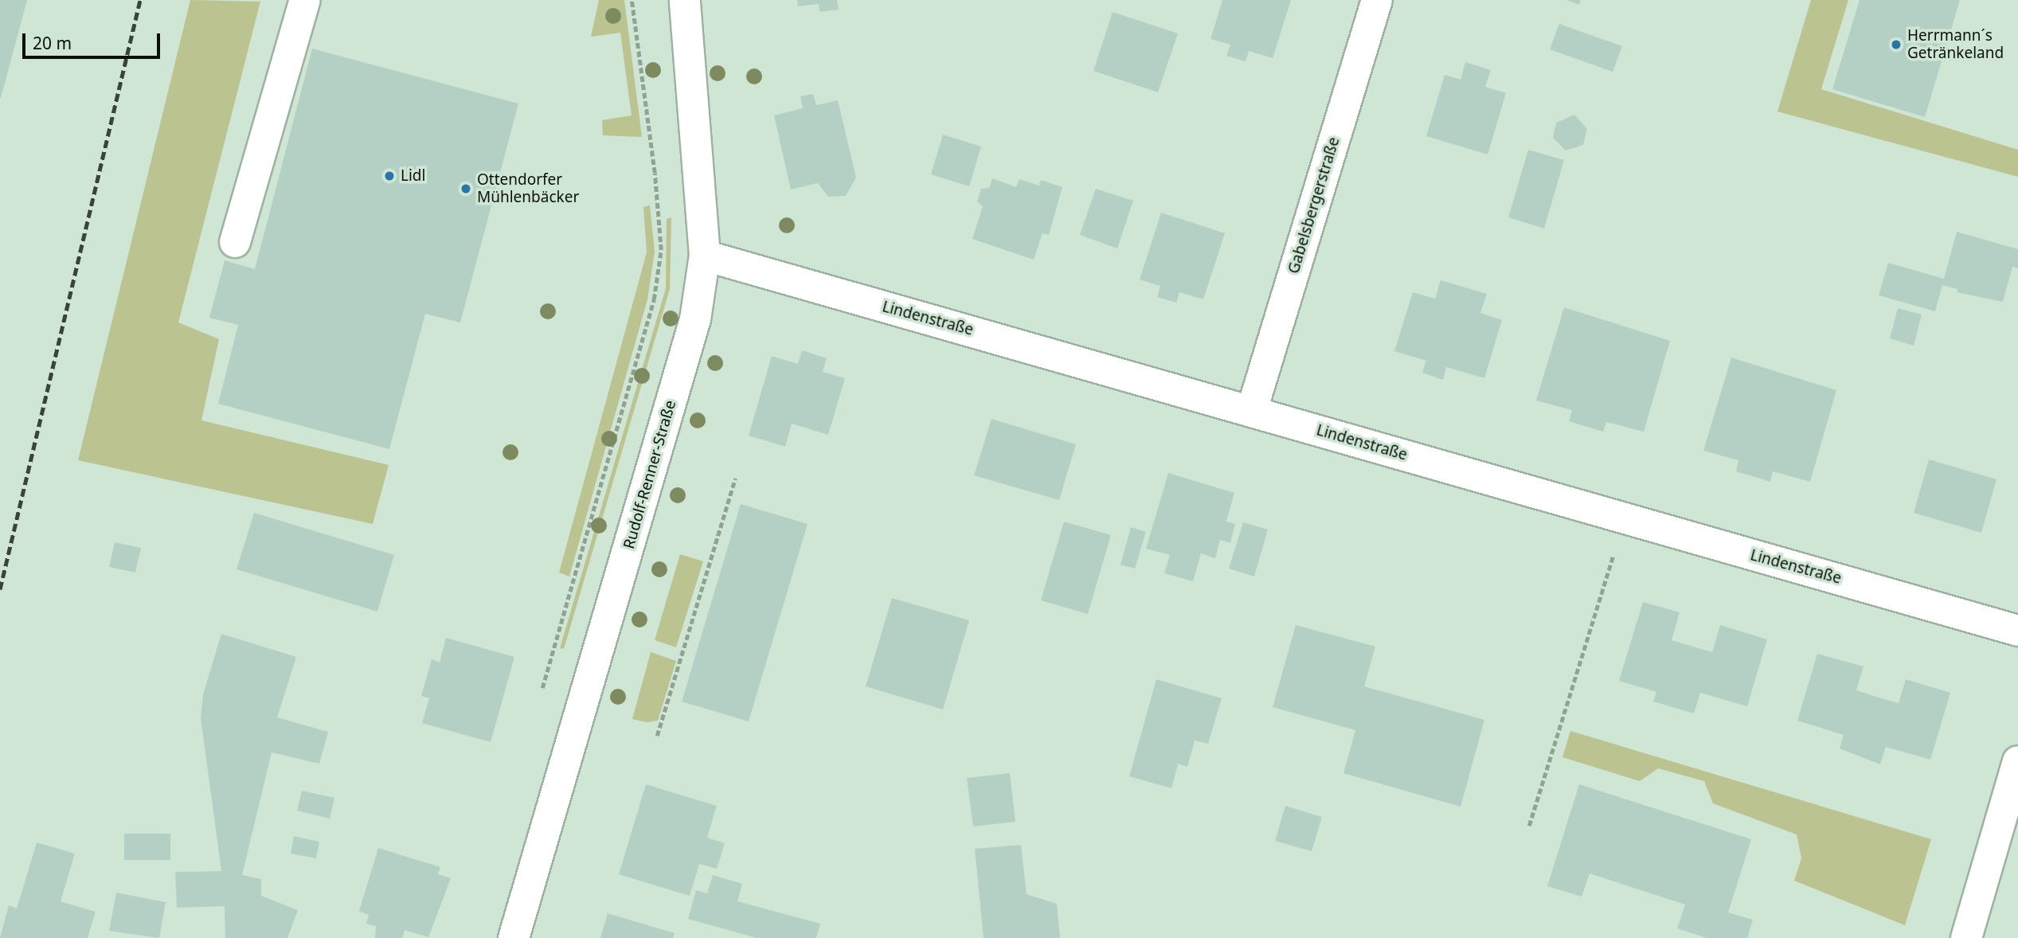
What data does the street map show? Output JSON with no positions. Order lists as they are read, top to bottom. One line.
{"streets":{"street":["Gabelsbergerstraße","Lindenstraße","Rudolf-Renner-Straße"]},"crossings":[["Gabelsbergerstraße","Lindenstraße"],["Lindenstraße","Rudolf-Renner-Straße"]],"places":["Herrmann´s Getränkeland","Lidl","Ottendorfer Mühlenbäcker"],"scale_bar":"20 m"}
